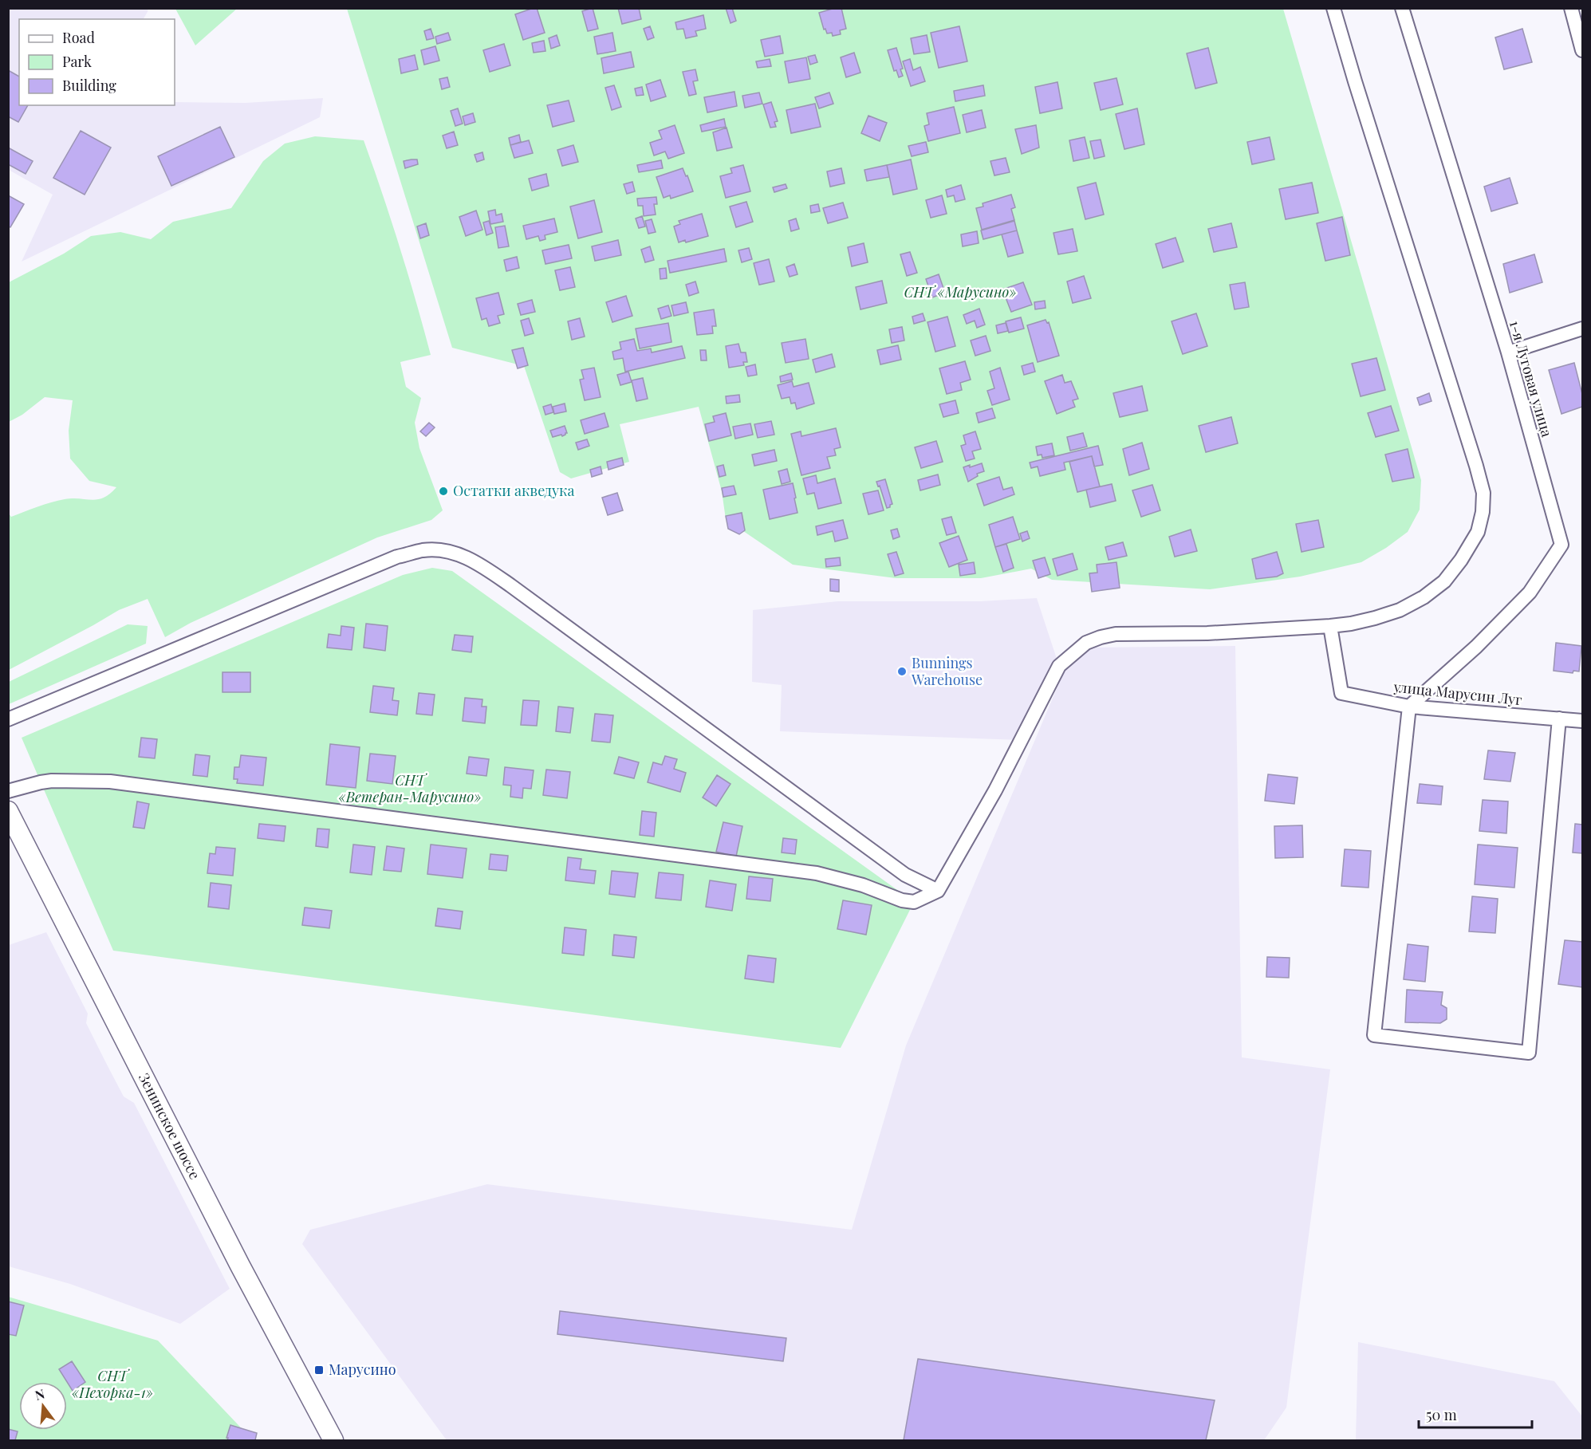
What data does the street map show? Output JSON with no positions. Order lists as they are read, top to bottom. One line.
{"streets":{"main road":["Зенинское шоссе"],"street":["1-я Луговая улица","улица Марусин Луг"]},"crossings":[["1-я Луговая улица","улица Марусин Луг"]],"parks":["СНТ «Марусино»","СНТ «Ветеран-Марусино»","СНТ «Пехорка-1»"],"places":{"other":["Остатки акведука","Bunnings Warehouse"],"transit":["Марусино"]},"legend":["Road","Park","Building"],"scale_bar":"50 m","north":"top"}
